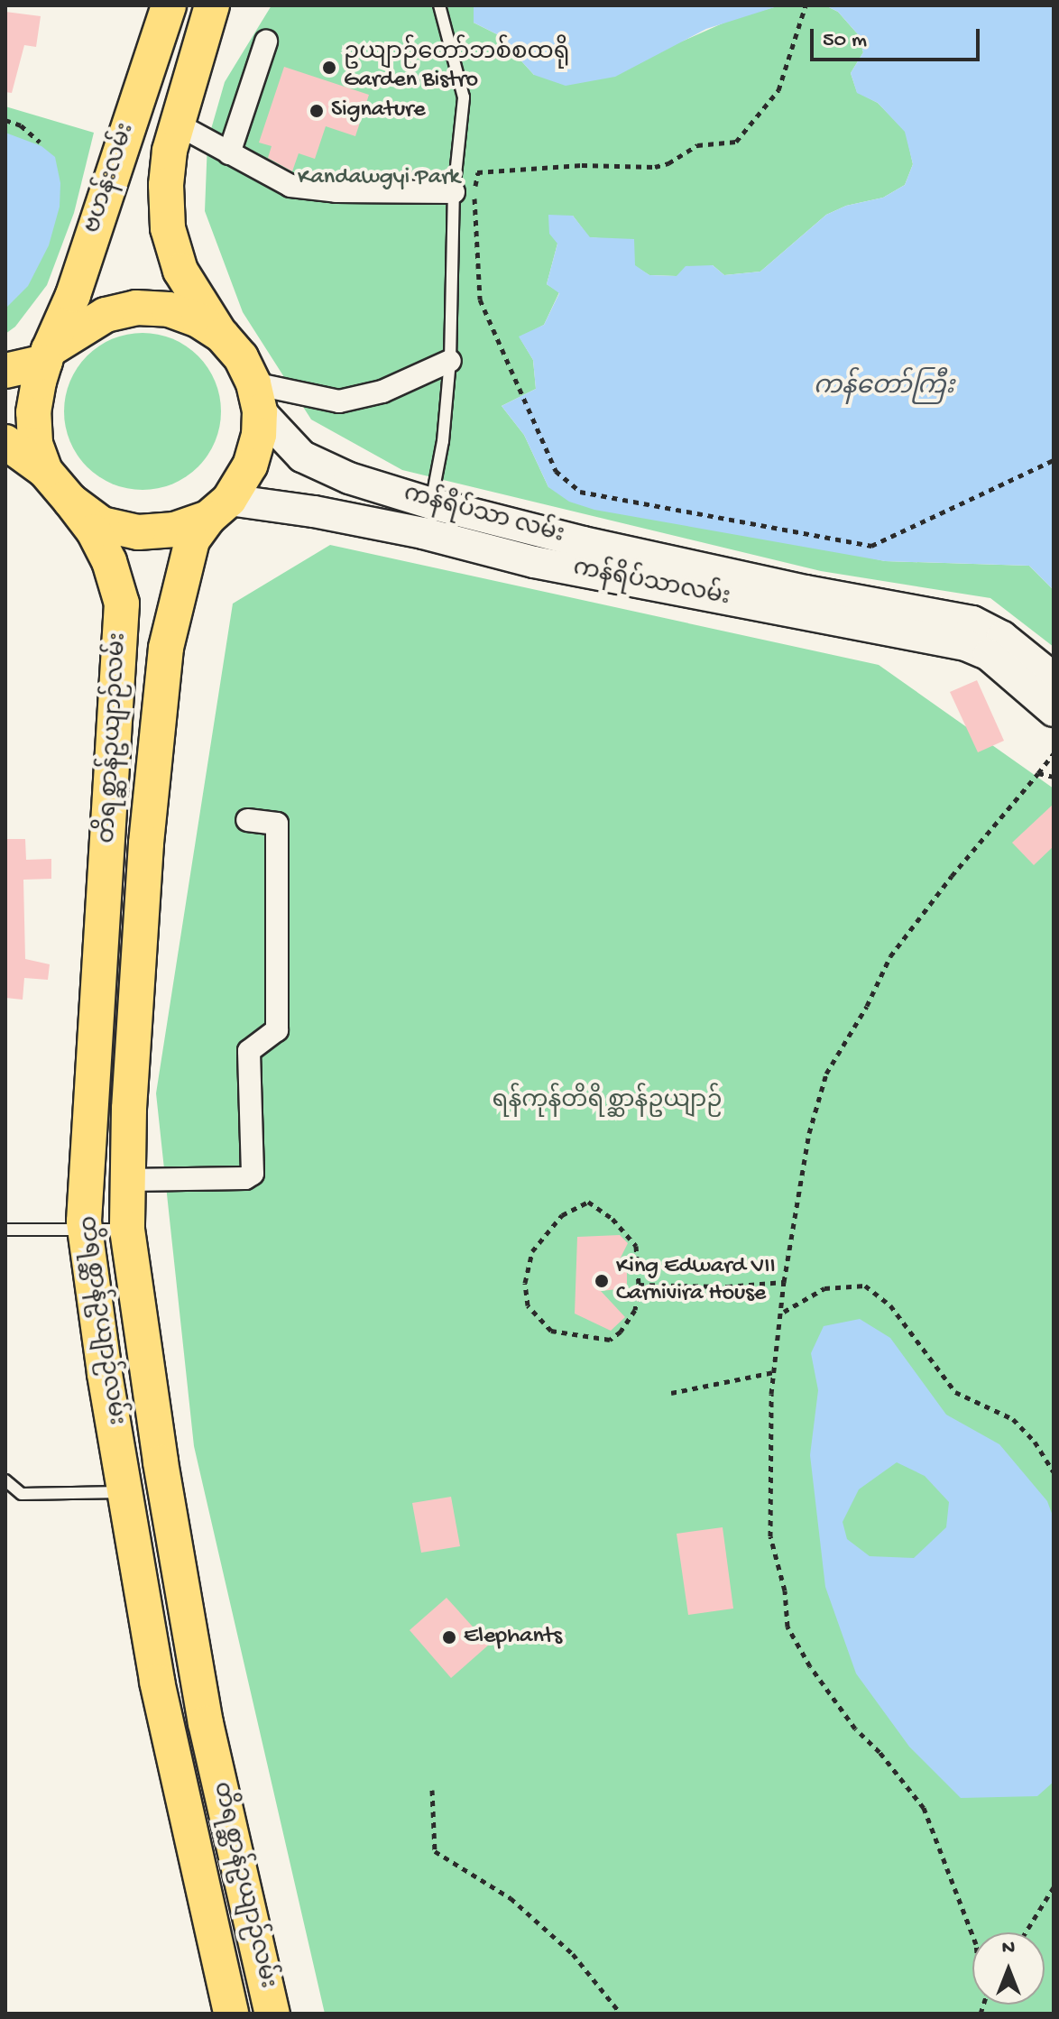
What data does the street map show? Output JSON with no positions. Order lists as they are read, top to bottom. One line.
{"streets":{"main road":["ဗဟန်းလမ်း","ကန်ရိပ်သာ လမ်း","ကန်ရိပ်သာလမ်း","တိရစ္ဆာန်ဥယျာဉ်လမ်း"]},"crossings":[["ဗဟန်းလမ်း","ကန်ရိပ်သာ လမ်း"],["ဗဟန်းလမ်း","ကန်ရိပ်သာလမ်း"],["ဗဟန်းလမ်း","တိရစ္ဆာန်ဥယျာဉ်လမ်း"],["ကန်ရိပ်သာ လမ်း","ကန်ရိပ်သာလမ်း"],["ကန်ရိပ်သာ လမ်း","တိရစ္ဆာန်ဥယျာဉ်လမ်း"],["ကန်ရိပ်သာလမ်း","တိရစ္ဆာန်ဥယျာဉ်လမ်း"]],"water":["ကန်တော်ကြီး"],"parks":["Kandawgyi Park","ရန်ကုန်တိရိစ္ဆာန်ဥယျာဉ်"],"places":["ဥယျာဉ်တော်ဘစ်စထရို Garden Bistro","Signature","King Edward VII Carnivira House","Elephants"],"scale_bar":"50 m","north":"top"}
